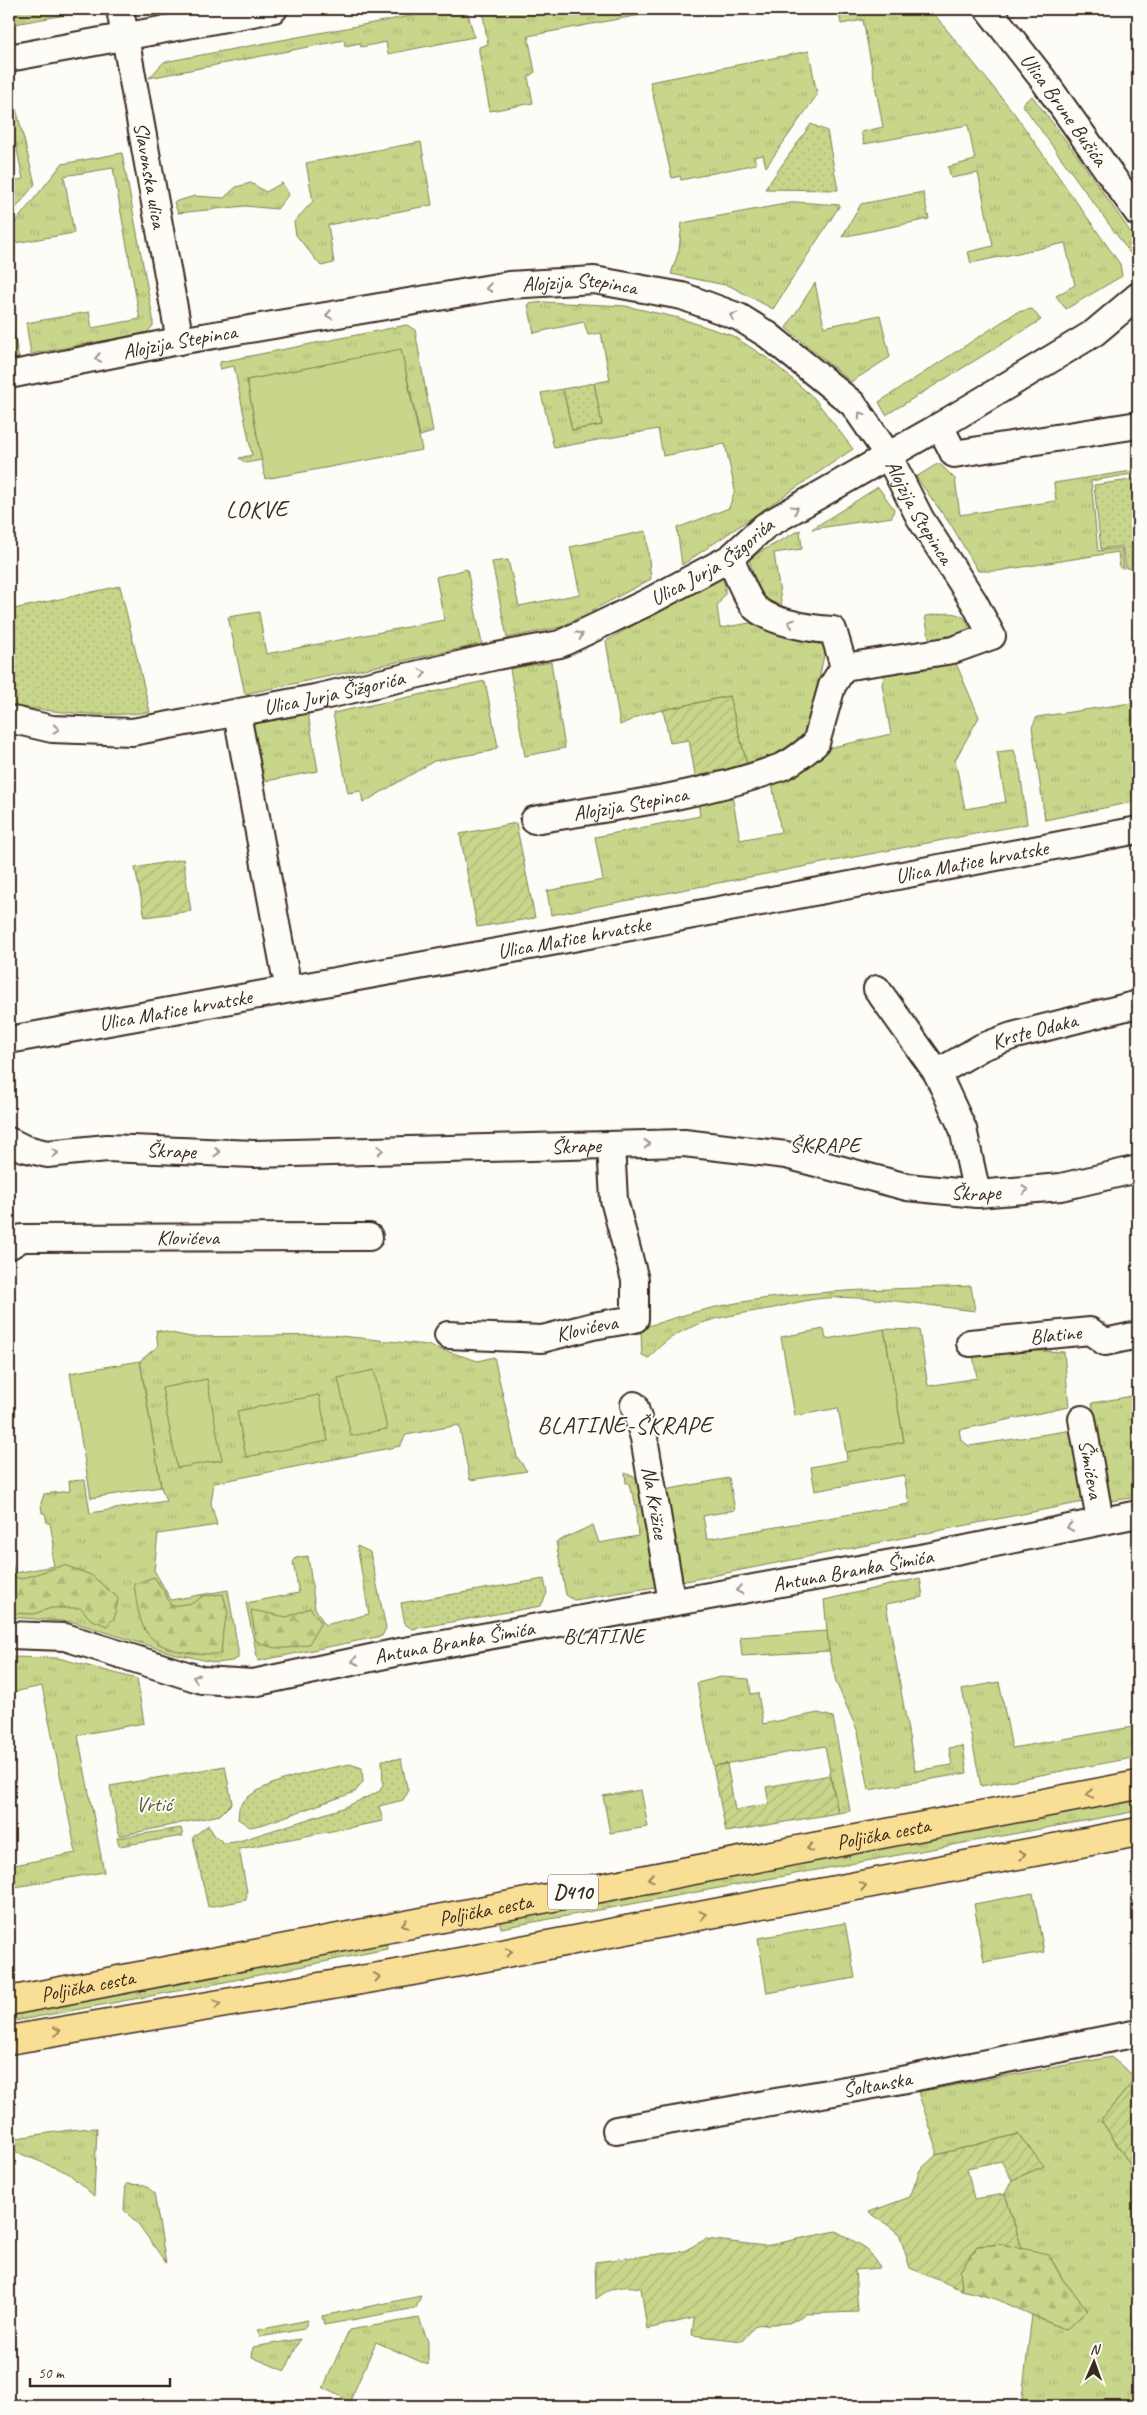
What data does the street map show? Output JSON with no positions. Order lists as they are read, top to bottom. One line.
{"streets":{"main road":["Poljička cesta","D410"],"street":["Ulica Brune Bušića","Slavonska ulica","Alojzija Stepinca","Ulica Jurja Šižgorića","Ulica Matice hrvatske","Krste Odaka","Škrape","Klovićeva","Blatine","Šimićeva","Na Križice","Antuna Branka Šimića","Šoltanska"]},"crossings":[["Slavonska ulica","Alojzija Stepinca"],["Alojzija Stepinca","Ulica Jurja Šižgorića"],["Škrape","Klovićeva"],["Šimićeva","Antuna Branka Šimića"],["Na Križice","Antuna Branka Šimića"]],"one_way":["Alojzija Stepinca","Ulica Jurja Šižgorića","Škrape","Antuna Branka Šimića"],"districts":["LOKVE","ŠKRAPE","BLATINE-ŠKRAPE","BLATINE"],"parks":["Vrtić"],"scale_bar":"50 m","north":"top"}
